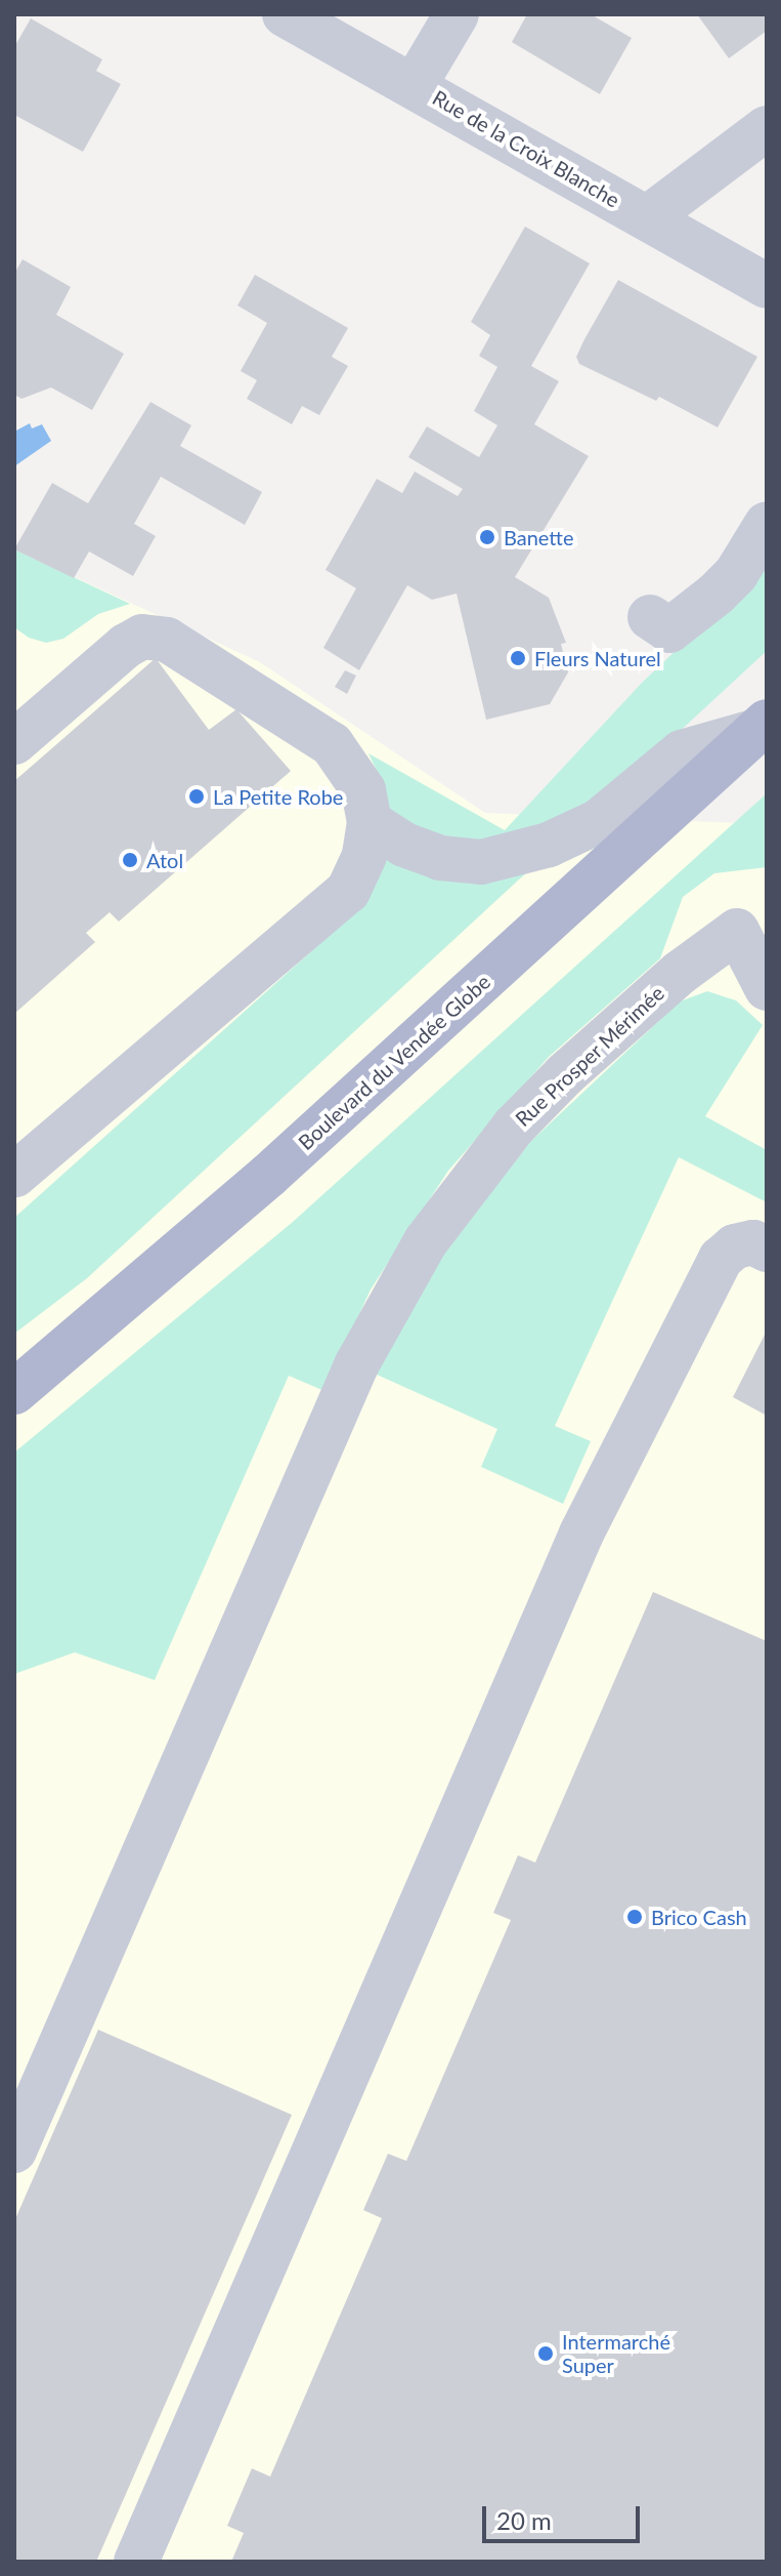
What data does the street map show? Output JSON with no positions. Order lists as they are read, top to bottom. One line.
{"streets":{"main road":["Boulevard du Vendée Globe"],"street":["Rue de la Croix Blanche","Rue Prosper Mérimée"]},"places":["Banette","Fleurs Naturel","La Petite Robe","Atol","Brico Cash","Intermarché Super"],"scale_bar":"20 m"}
